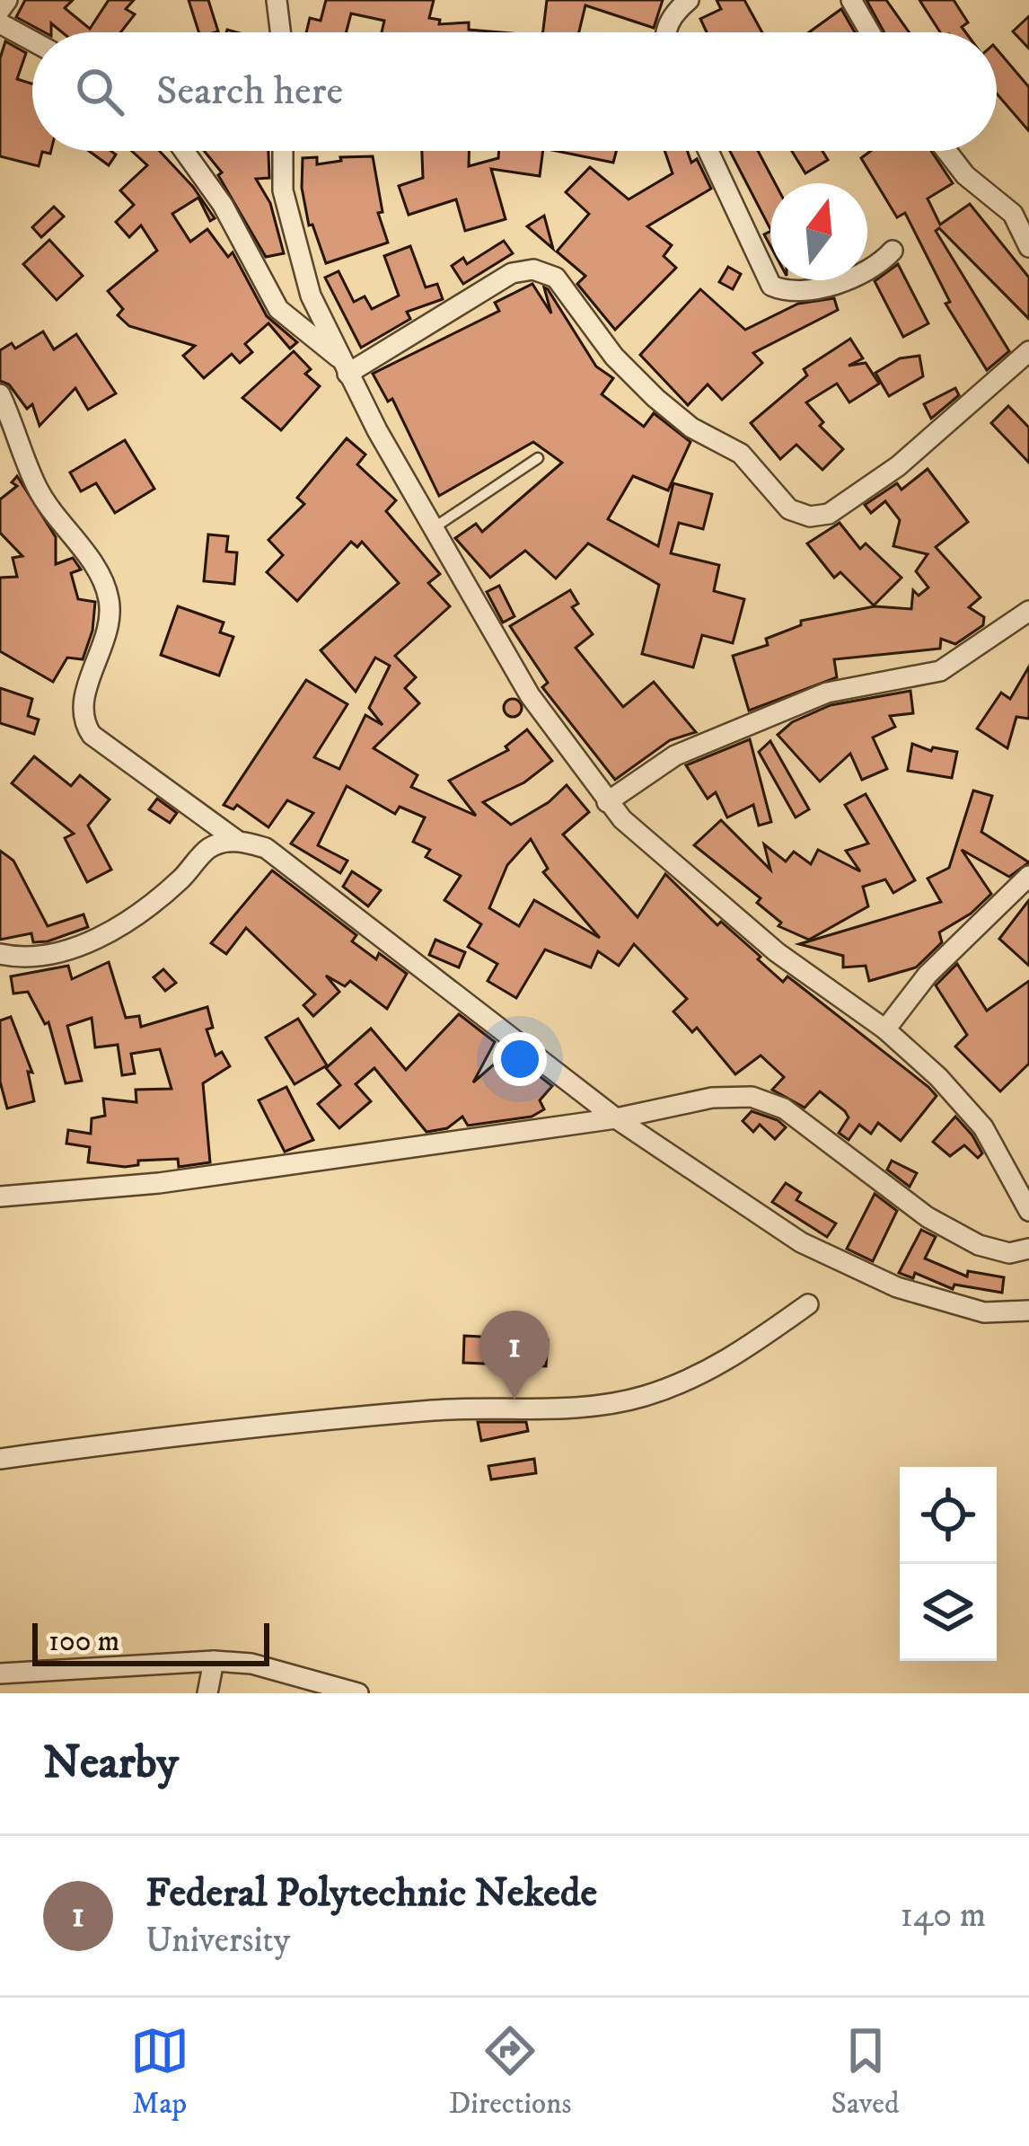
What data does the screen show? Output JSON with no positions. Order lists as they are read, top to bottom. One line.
{"scale_bar":"100 m","north":"top","page":{"search":"Search here","pins":"1","scale":"100 m","heading":"Nearby","list":[{"mark":"1","name":"Federal Polytechnic Nekede","note":"University","value":"140 m"}],"nav":["Map","Directions","Saved"]}}
